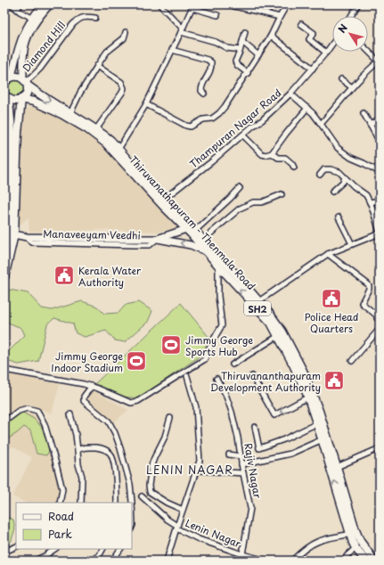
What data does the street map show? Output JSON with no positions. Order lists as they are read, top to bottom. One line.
{"streets":{"main road":["Thiruvanathapuram - Thenmala Road","Manaveeyam Veedhi","SH2"],"street":["Diamond Hill","Thampuran Nagar Road","Rajiv Nagar","Lenin Nagar"]},"crossings":[["Thiruvanathapuram - Thenmala Road","Manaveeyam Veedhi"],["Rajiv Nagar","Lenin Nagar"]],"districts":["LENIN NAGAR"],"places":{"public building":["Kerala Water Authority","Police Head Quarters","Thiruvananthapuram Development Authority"],"sports":["Jimmy George Sports Hub","Jimmy George Indoor Stadium"]},"legend":["Road","Park"],"north":"top left"}
